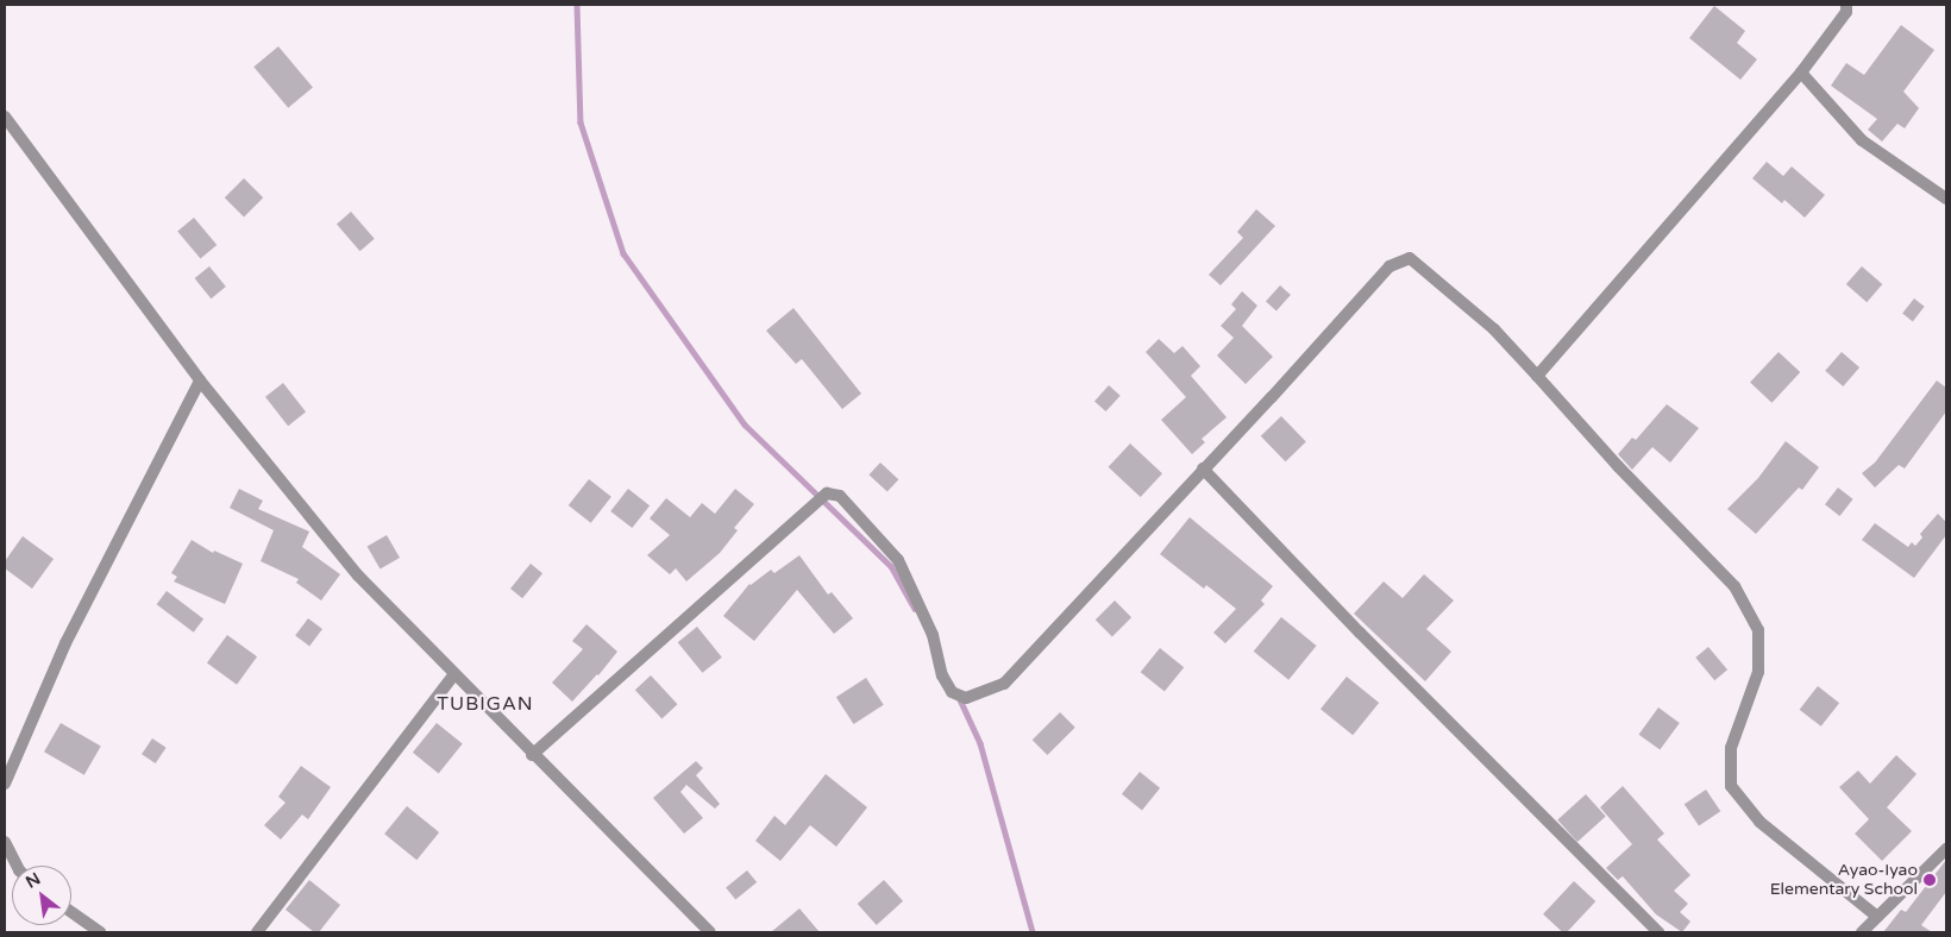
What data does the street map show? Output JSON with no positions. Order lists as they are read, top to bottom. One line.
{"districts":["TUBIGAN"],"places":["Ayao-Iyao Elementary School"],"north":"top left"}
